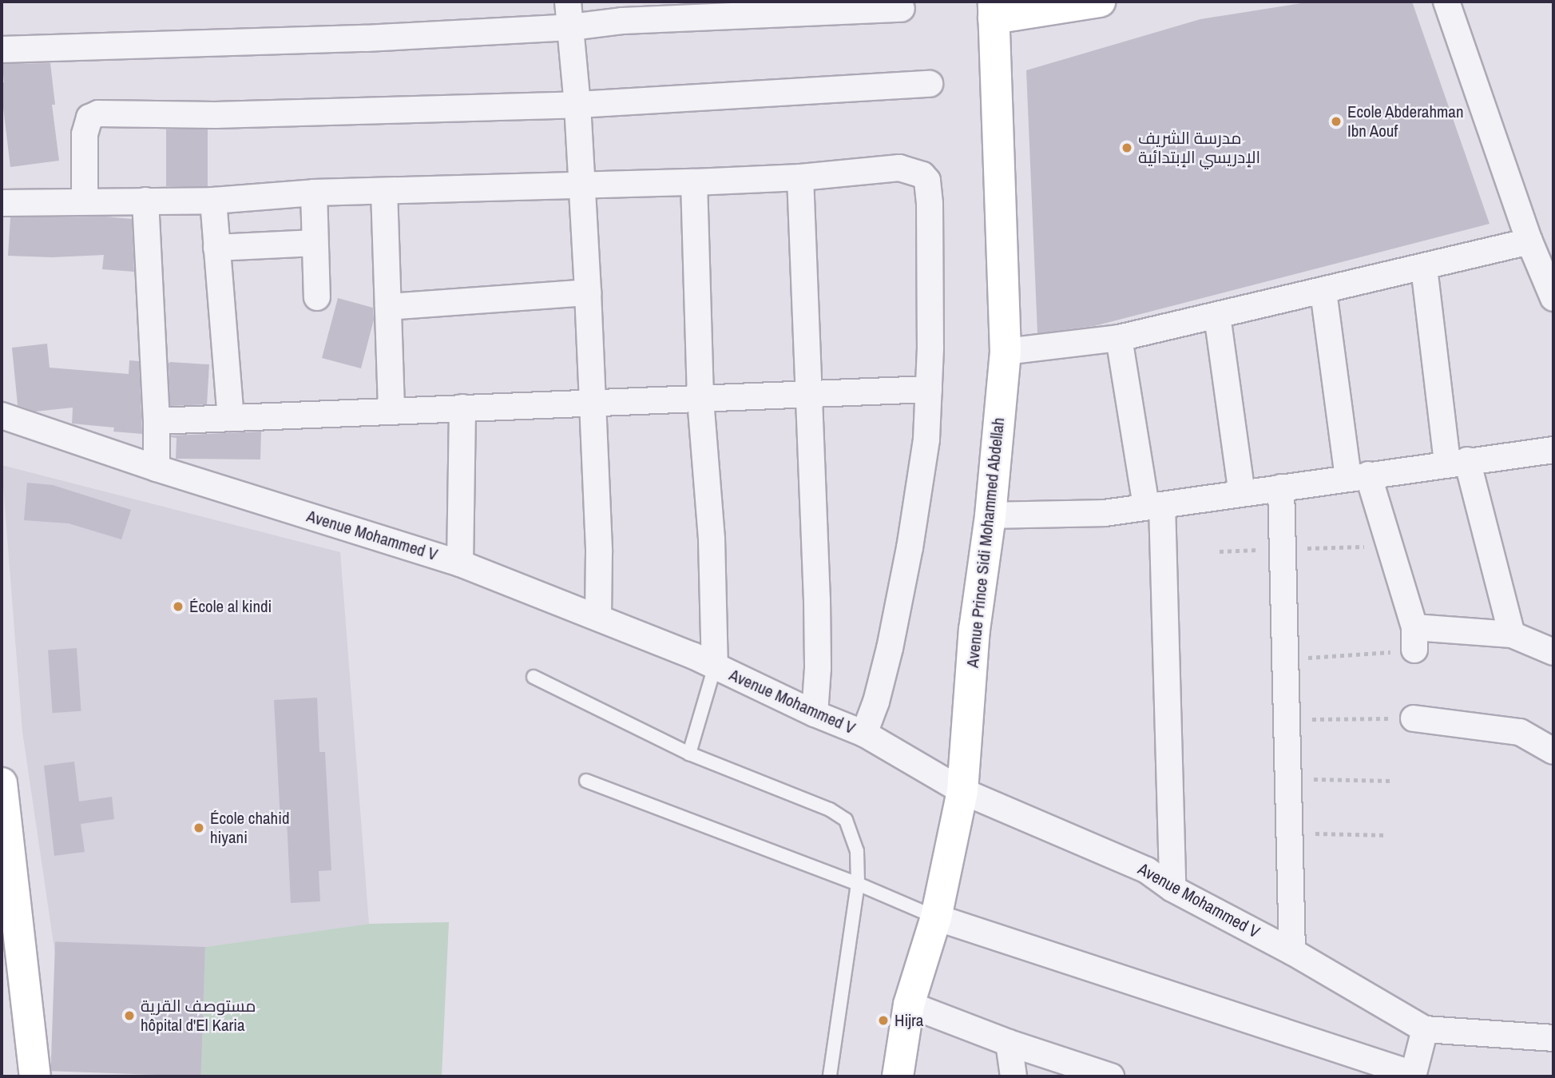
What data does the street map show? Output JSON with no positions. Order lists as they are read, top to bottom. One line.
{"streets":{"street":["Avenue Mohammed V","Avenue Prince Sidi Mohammed Abdellah"]},"crossings":[["Avenue Mohammed V","Avenue Prince Sidi Mohammed Abdellah"]],"places":["Ecole Abderahman Ibn Aouf","مدرسة الشريف الإدريسي الإبتدائية","École al kindi","École chahid hiyani","مستوصف القرية hôpital d'El Karia","Hijra"]}
